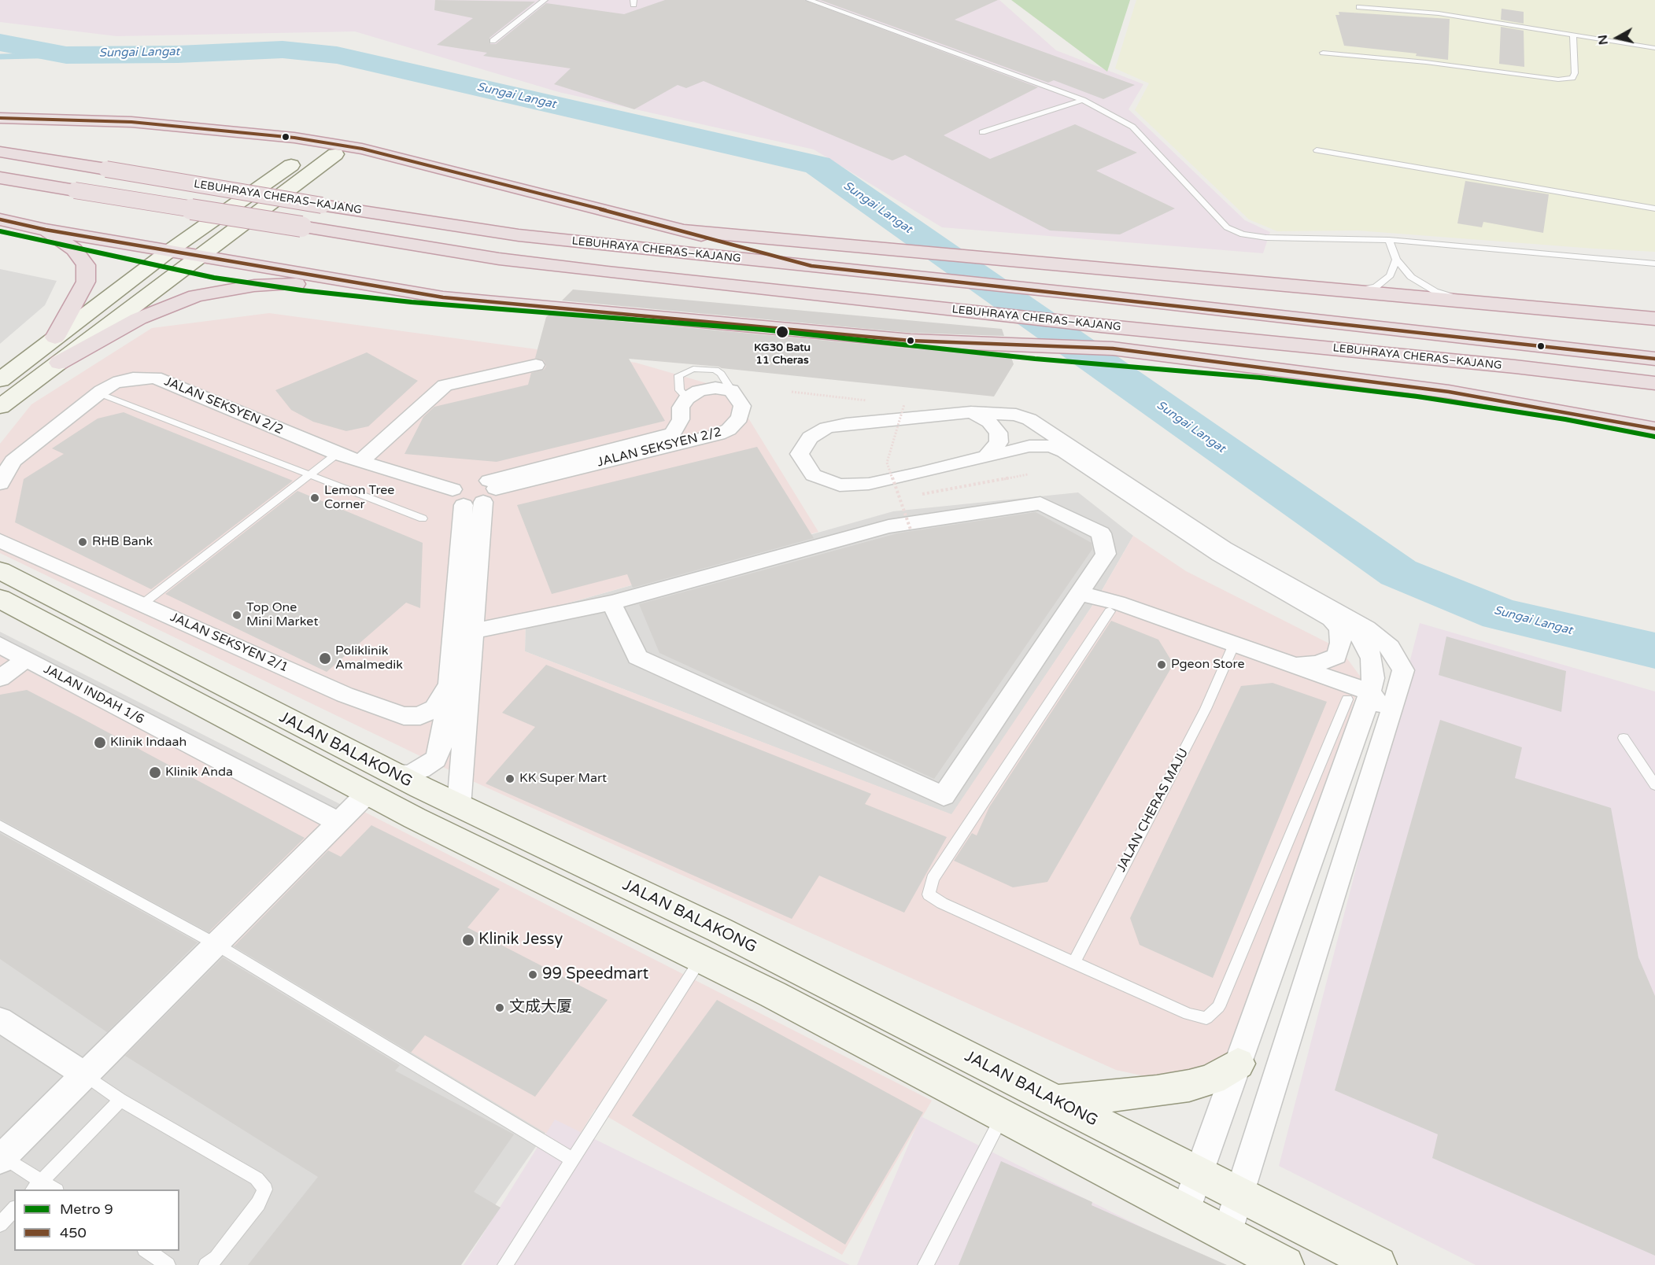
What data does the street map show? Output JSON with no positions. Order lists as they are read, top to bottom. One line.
{"streets":{"highway":["LEBUHRAYA CHERAS–KAJANG"],"street":["JALAN SEKSYEN 2/2","JALAN SEKSYEN 2/1","JALAN INDAH 1/6","JALAN BALAKONG"],"lane":["JALAN CHERAS MAJU"]},"water":["Sungai Langat"],"places":["KG30 Batu 11 Cheras","Lemon Tree Corner","RHB Bank","Top One Mini Market","Poliklinik Amalmedik","Pgeon Store","Klinik Indaah","Klinik Anda","KK Super Mart","Klinik Jessy","99 Speedmart","文成大厦"],"lines":["transit line 450","metro line 9"],"legend":["Metro 9","450"],"north":"left"}
